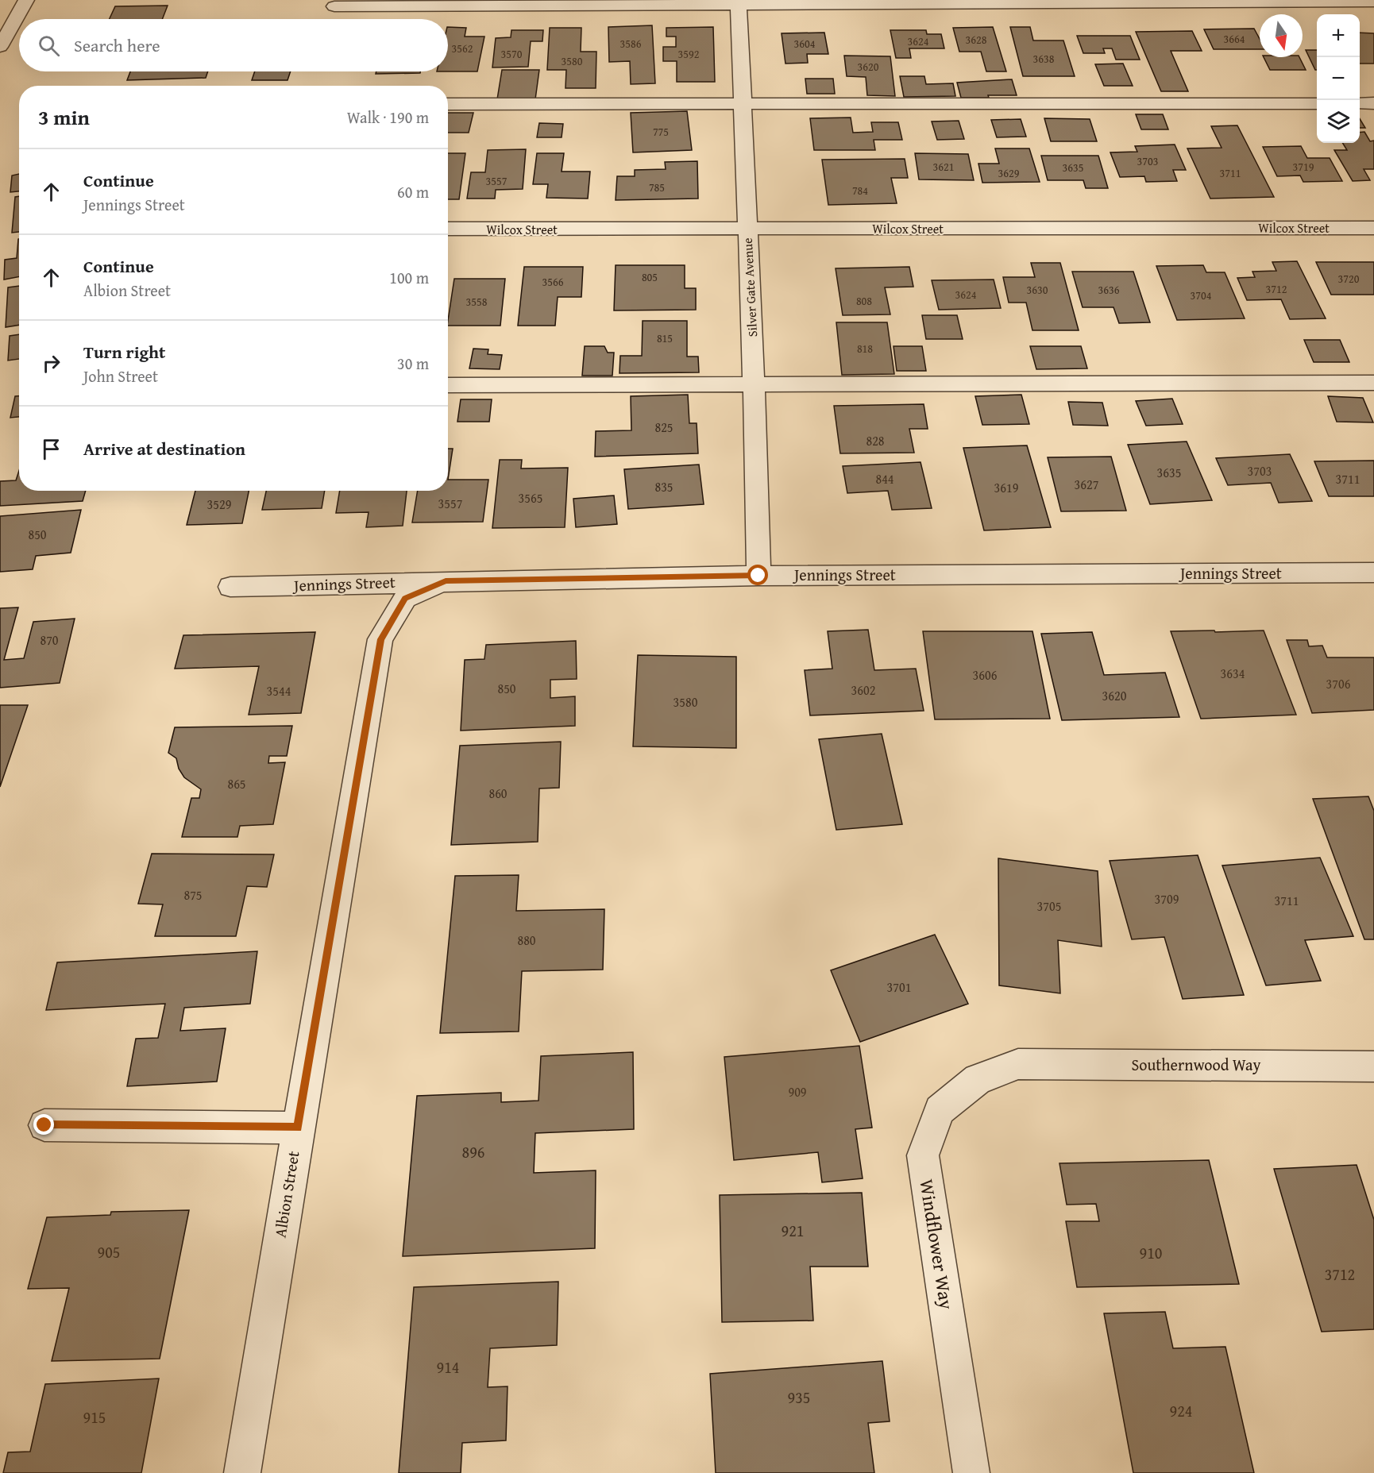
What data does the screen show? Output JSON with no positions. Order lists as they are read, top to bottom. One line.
{"streets":{"street":["Wilcox Street","Silver Gate Avenue","Jennings Street","Southernwood Way","Albion Street","Windflower Way"]},"crossings":[["Wilcox Street","Silver Gate Avenue"],["Silver Gate Avenue","Jennings Street"],["Jennings Street","Albion Street"],["Southernwood Way","Windflower Way"]],"house_numbers":["3664","3628","3624","3586","3604","3562","3570","3592","3638","3580","3620","775","3703","3621","3719","3635","3629","3711","3557","785","784","805","3720","3566","3712","3630","3636","3624","3704","808","3558","815","818","825","828","3703","3635","844","3711","3627","835","3619","3565","3557","3529","850","870","3634","3606","3706","850","3602","3544","3620","3580","865","860","875","3709","3711","3705","880","3701","909","896","921","905","910","3712","914","935","924","915"],"north":"bottom","page":{"map_buttons":["+","−"],"search":"Search here","heading":["3 min","Walk · 190 m"],"list":[["Continue","Jennings Street","60 m"],["Continue","Albion Street","100 m"],["Turn right","John Street","30 m"],"Arrive at destination"]}}
